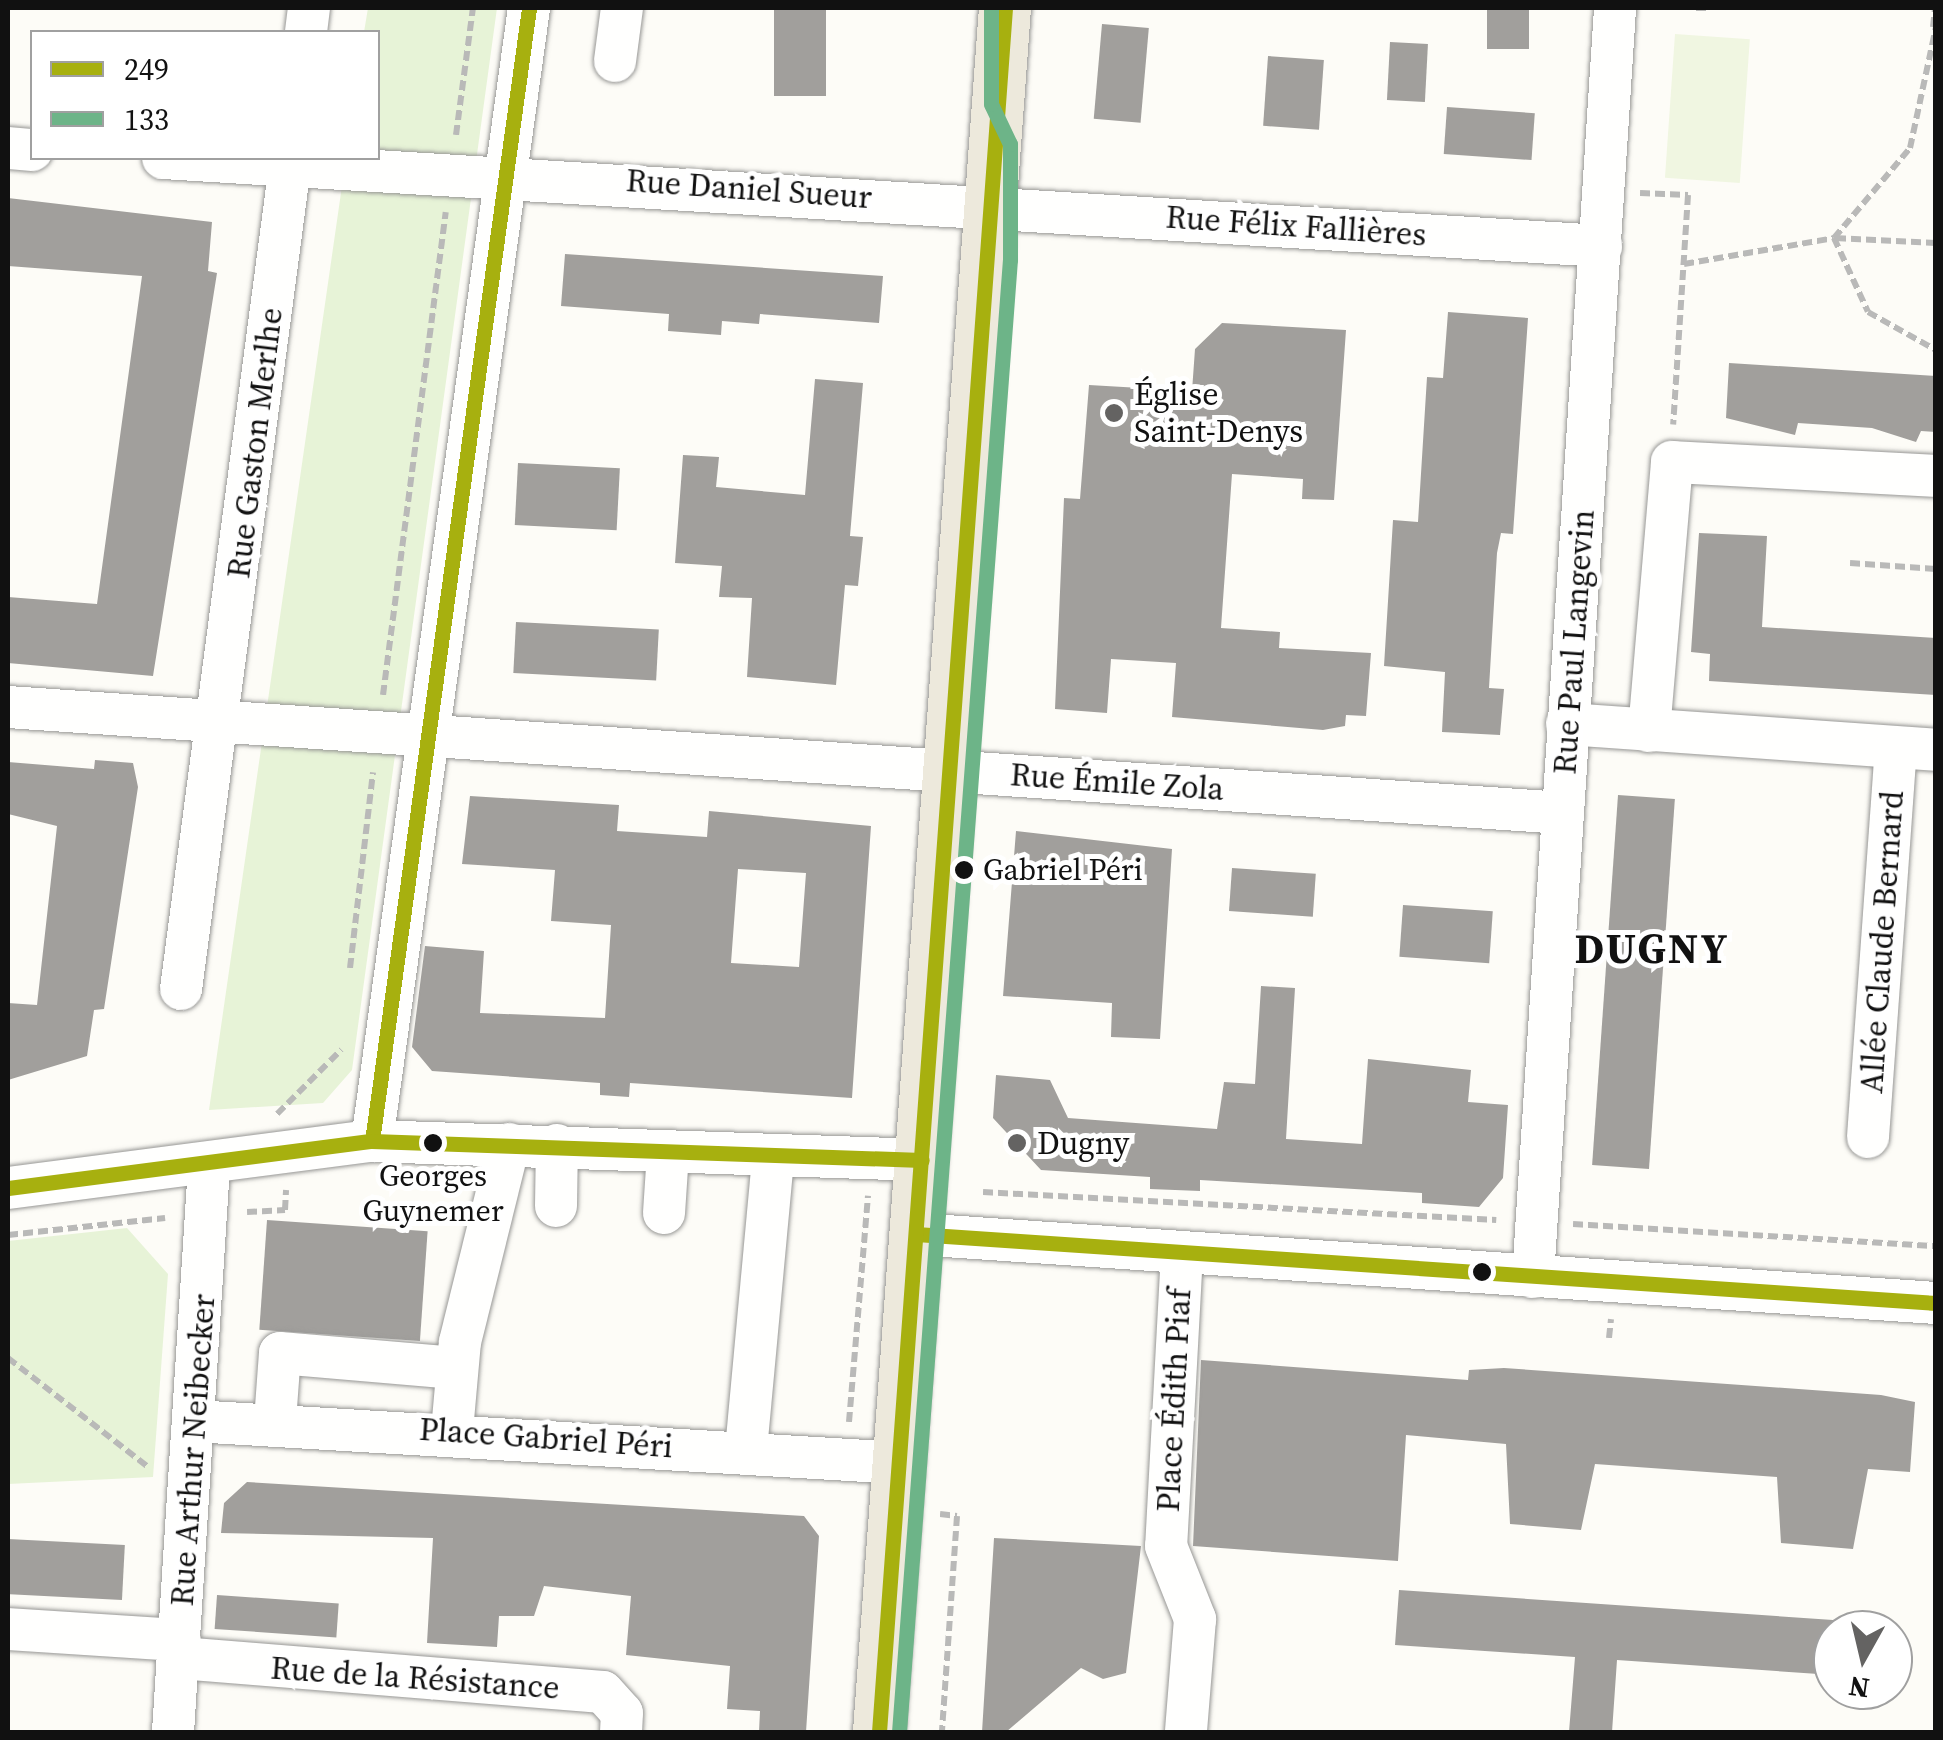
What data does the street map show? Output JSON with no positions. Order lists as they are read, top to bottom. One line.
{"streets":{"street":["Rue Daniel Sueur","Rue Félix Fallières","Rue Gaston Merlhe","Rue Paul Langevin","Rue Émile Zola","Allée Claude Bernard","Place Édith Piaf","Place Gabriel Péri","Rue Arthur Neibecker","Rue de la Résistance"]},"crossings":[["Rue Daniel Sueur","Rue Félix Fallières"],["Rue Félix Fallières","Rue Paul Langevin"],["Rue Paul Langevin","Rue Émile Zola"],["Place Gabriel Péri","Rue Arthur Neibecker"],["Rue Arthur Neibecker","Rue de la Résistance"]],"districts":["DUGNY"],"places":["Église Saint-Denys","Gabriel Péri","Georges Guynemer","Dugny"],"lines":["transit line 249","transit line 133"],"legend":["249","133"],"north":"bottom"}
